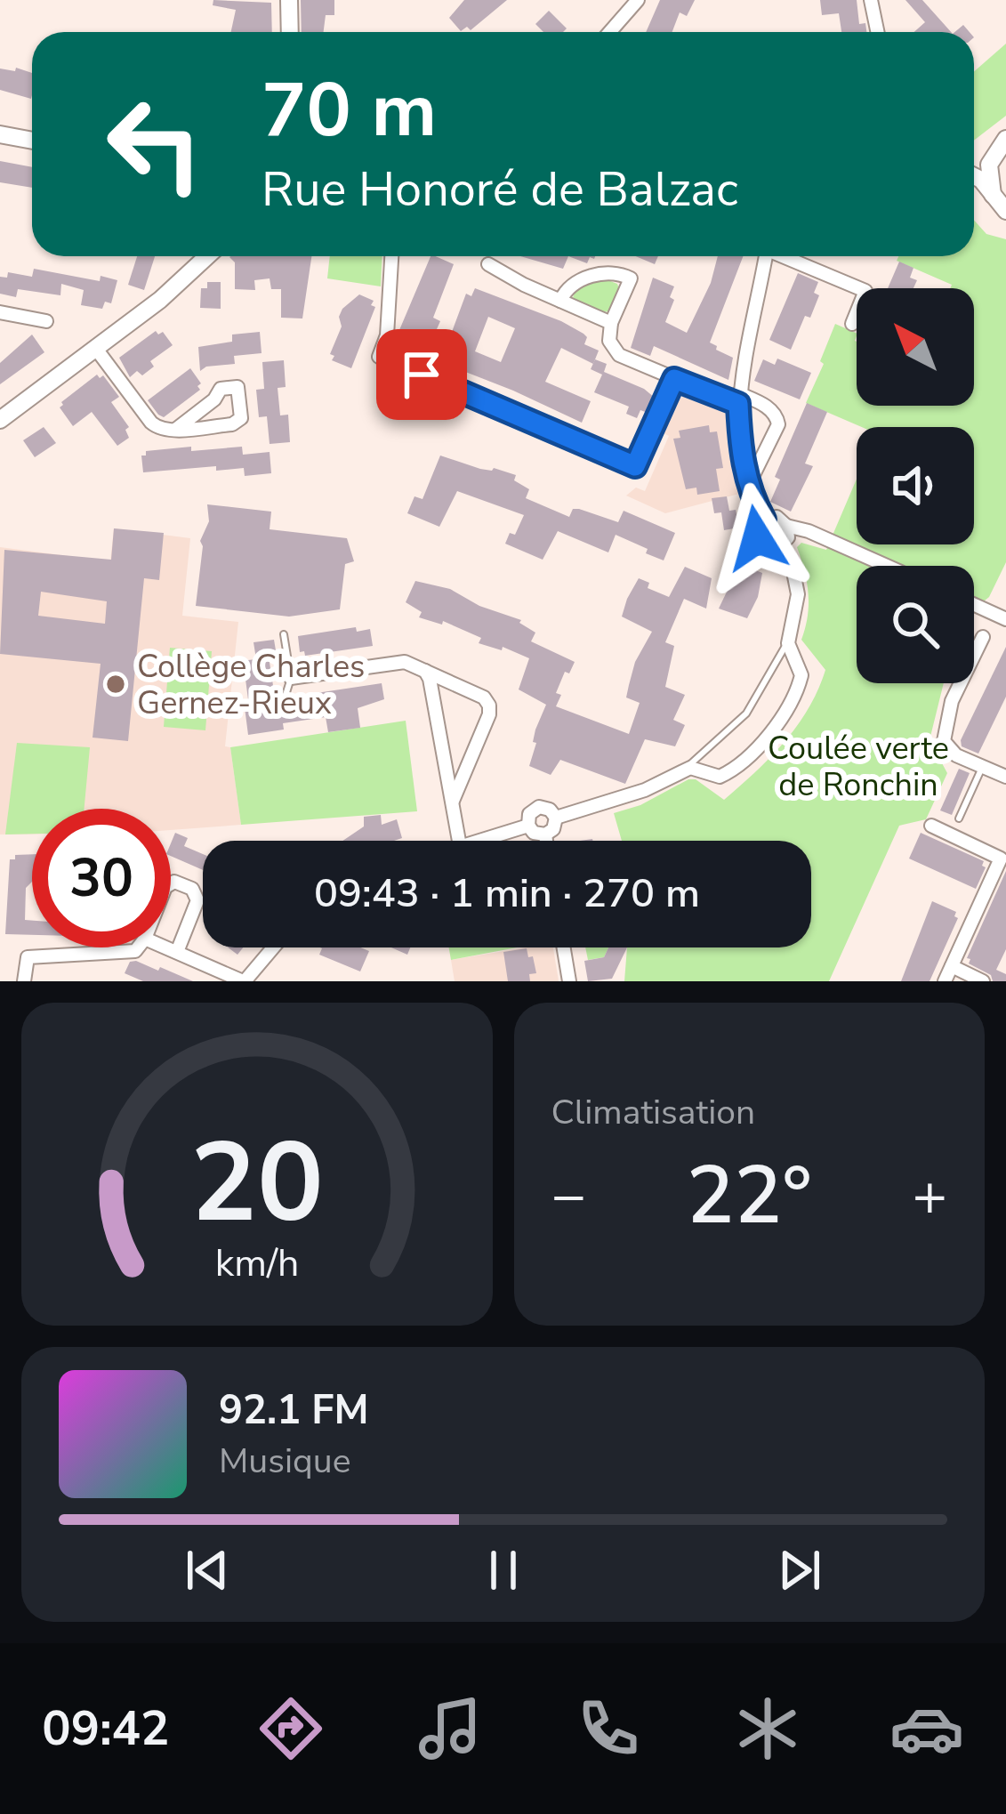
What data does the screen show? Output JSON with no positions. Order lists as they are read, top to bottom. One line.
{"parks":["Coulée verte de Ronchin"],"places":["Collège Charles Gernez-Rieux"],"north":"top left","page":{"turn":["70 m","Rue Honoré de Balzac"],"limit":"30","trip":"09:43 · 1 min · 270 m","tile":"Climatisation","heat":["−","22°","+"],"song":["92.1 FM","Musique"],"tabs":"09:42","gauge":["20","km/h"]}}
